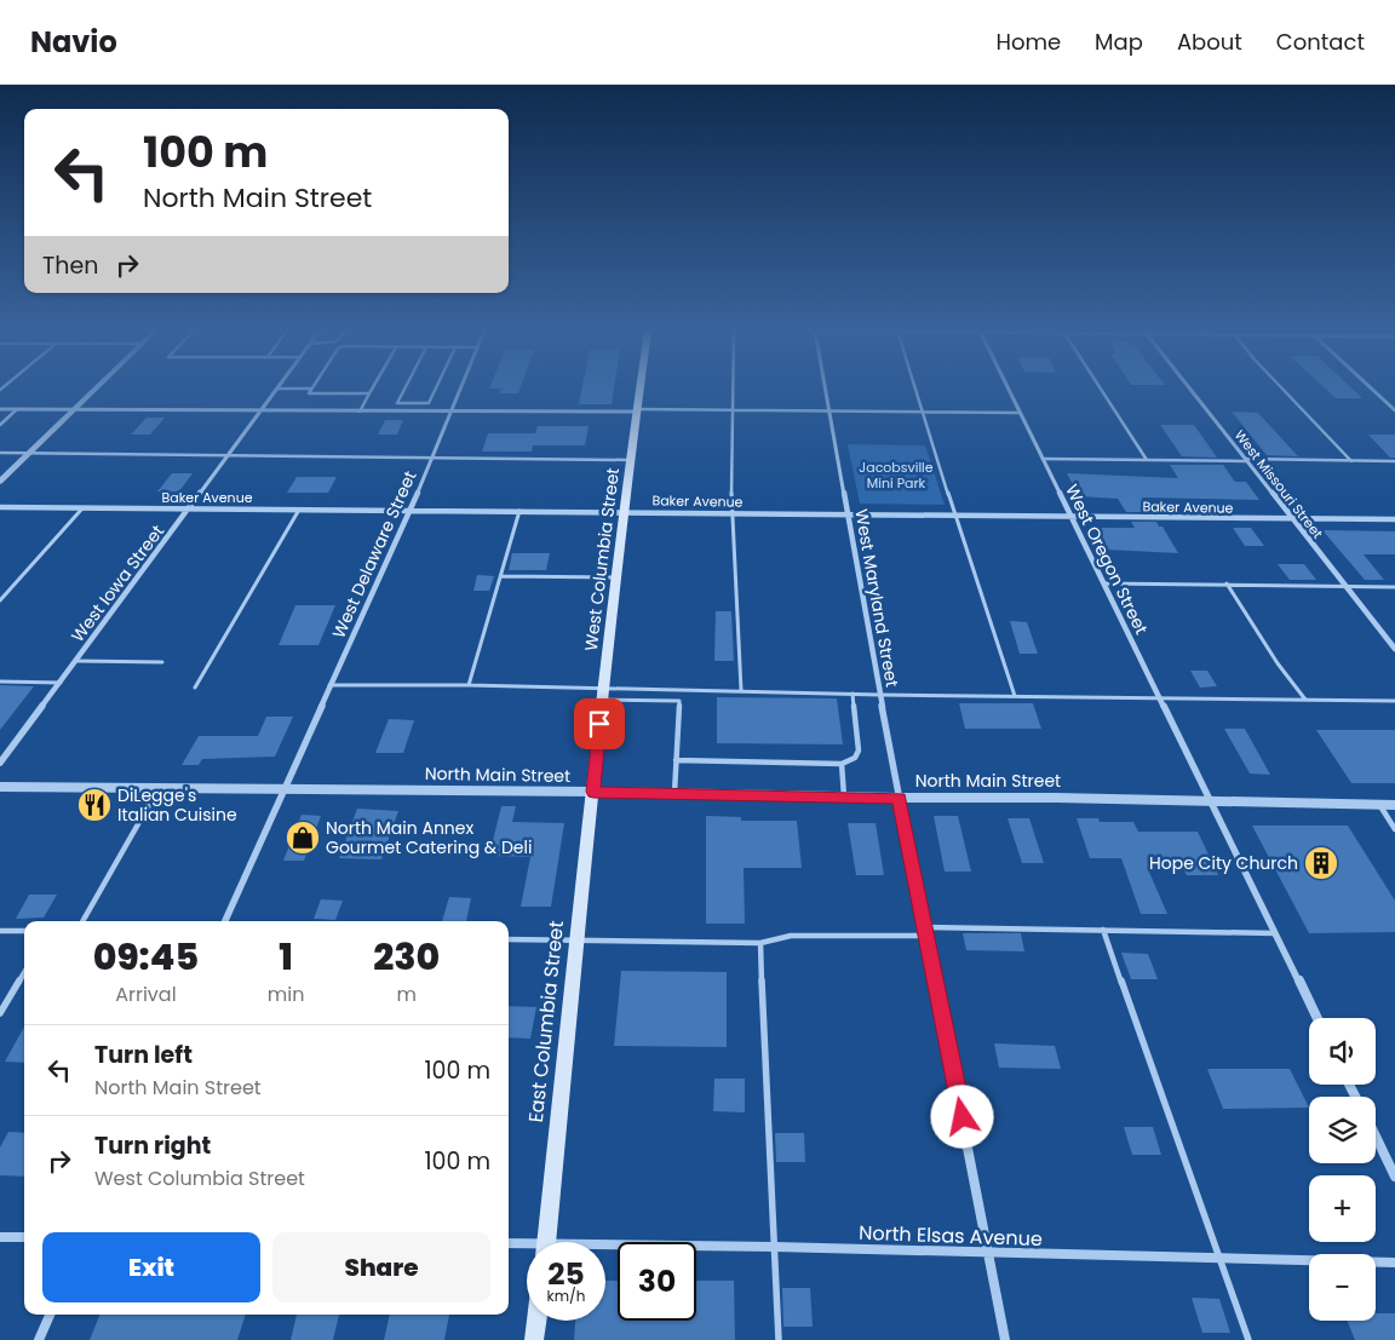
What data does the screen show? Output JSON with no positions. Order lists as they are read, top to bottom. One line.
{"streets":{"main road":["West Columbia Street","East Columbia Street"],"street":["West Missouri Street","Baker Avenue","West Delaware Street","West Oregon Street","West Iowa Street","West Maryland Street","North Main Street","North Elsas Avenue"]},"crossings":[["West Missouri Street","Baker Avenue"],["Baker Avenue","West Delaware Street"],["Baker Avenue","West Columbia Street"],["Baker Avenue","West Oregon Street"],["Baker Avenue","West Iowa Street"],["Baker Avenue","West Maryland Street"],["West Delaware Street","North Main Street"],["West Columbia Street","North Main Street"],["West Columbia Street","East Columbia Street"],["West Oregon Street","North Main Street"],["West Maryland Street","North Main Street"],["West Maryland Street","North Elsas Avenue"],["North Main Street","East Columbia Street"]],"parks":["Jacobsville Mini Park"],"places":{"restaurant":["DiLegge's Italian Cuisine"],"shop":["North Main Annex Gourmet Catering & Deli"],"building":["Hope City Church"]},"page":{"header":"Navio","nav":["Home","Map","About","Contact"],"turn":["100 m","North Main Street"],"then":"Then","eta":["09:45","Arrival","1","min","230","m"],"map_buttons":["+","−"],"list":[{"name":"Turn left","note":"North Main Street","value":"100 m"},{"name":"Turn right","note":"West Columbia Street","value":"100 m"}],"buttons":["Exit","Share"],"speed":"25 km/h","limit":"30"}}
